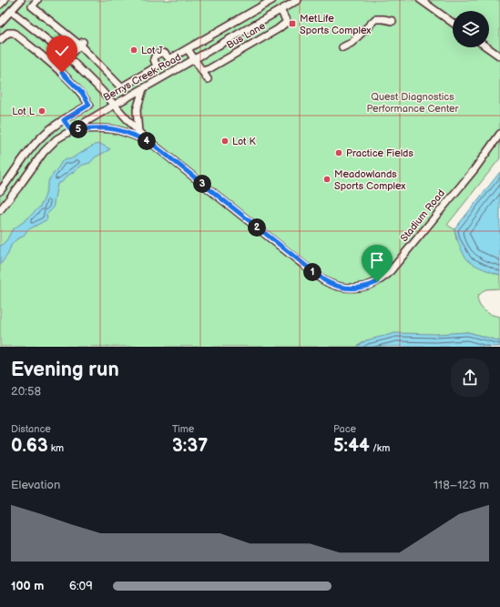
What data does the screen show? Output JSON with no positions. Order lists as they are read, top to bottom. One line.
{"streets":{"street":["Bus Lane","Berrys Creek Road","Stadium Road"]},"crossings":[["Bus Lane","Berrys Creek Road"],["Berrys Creek Road","Stadium Road"]],"parks":["Quest Diagnostics Performance Center"],"places":{"transit":["MetLife Sports Complex"],"other":["Lot J","Lot L","Lot K","Practice Fields","Meadowlands Sports Complex"]},"page":{"pins":["5","4","3","2","1"],"heading":["Evening run","20:58"],"stats":[["Distance","0.63 km"],["Time","3:37"],["Pace","5:44 /km"]],"chart":["Elevation","118–123 m"],"list":[{"name":"100 m","note":"6:09"}]}}
